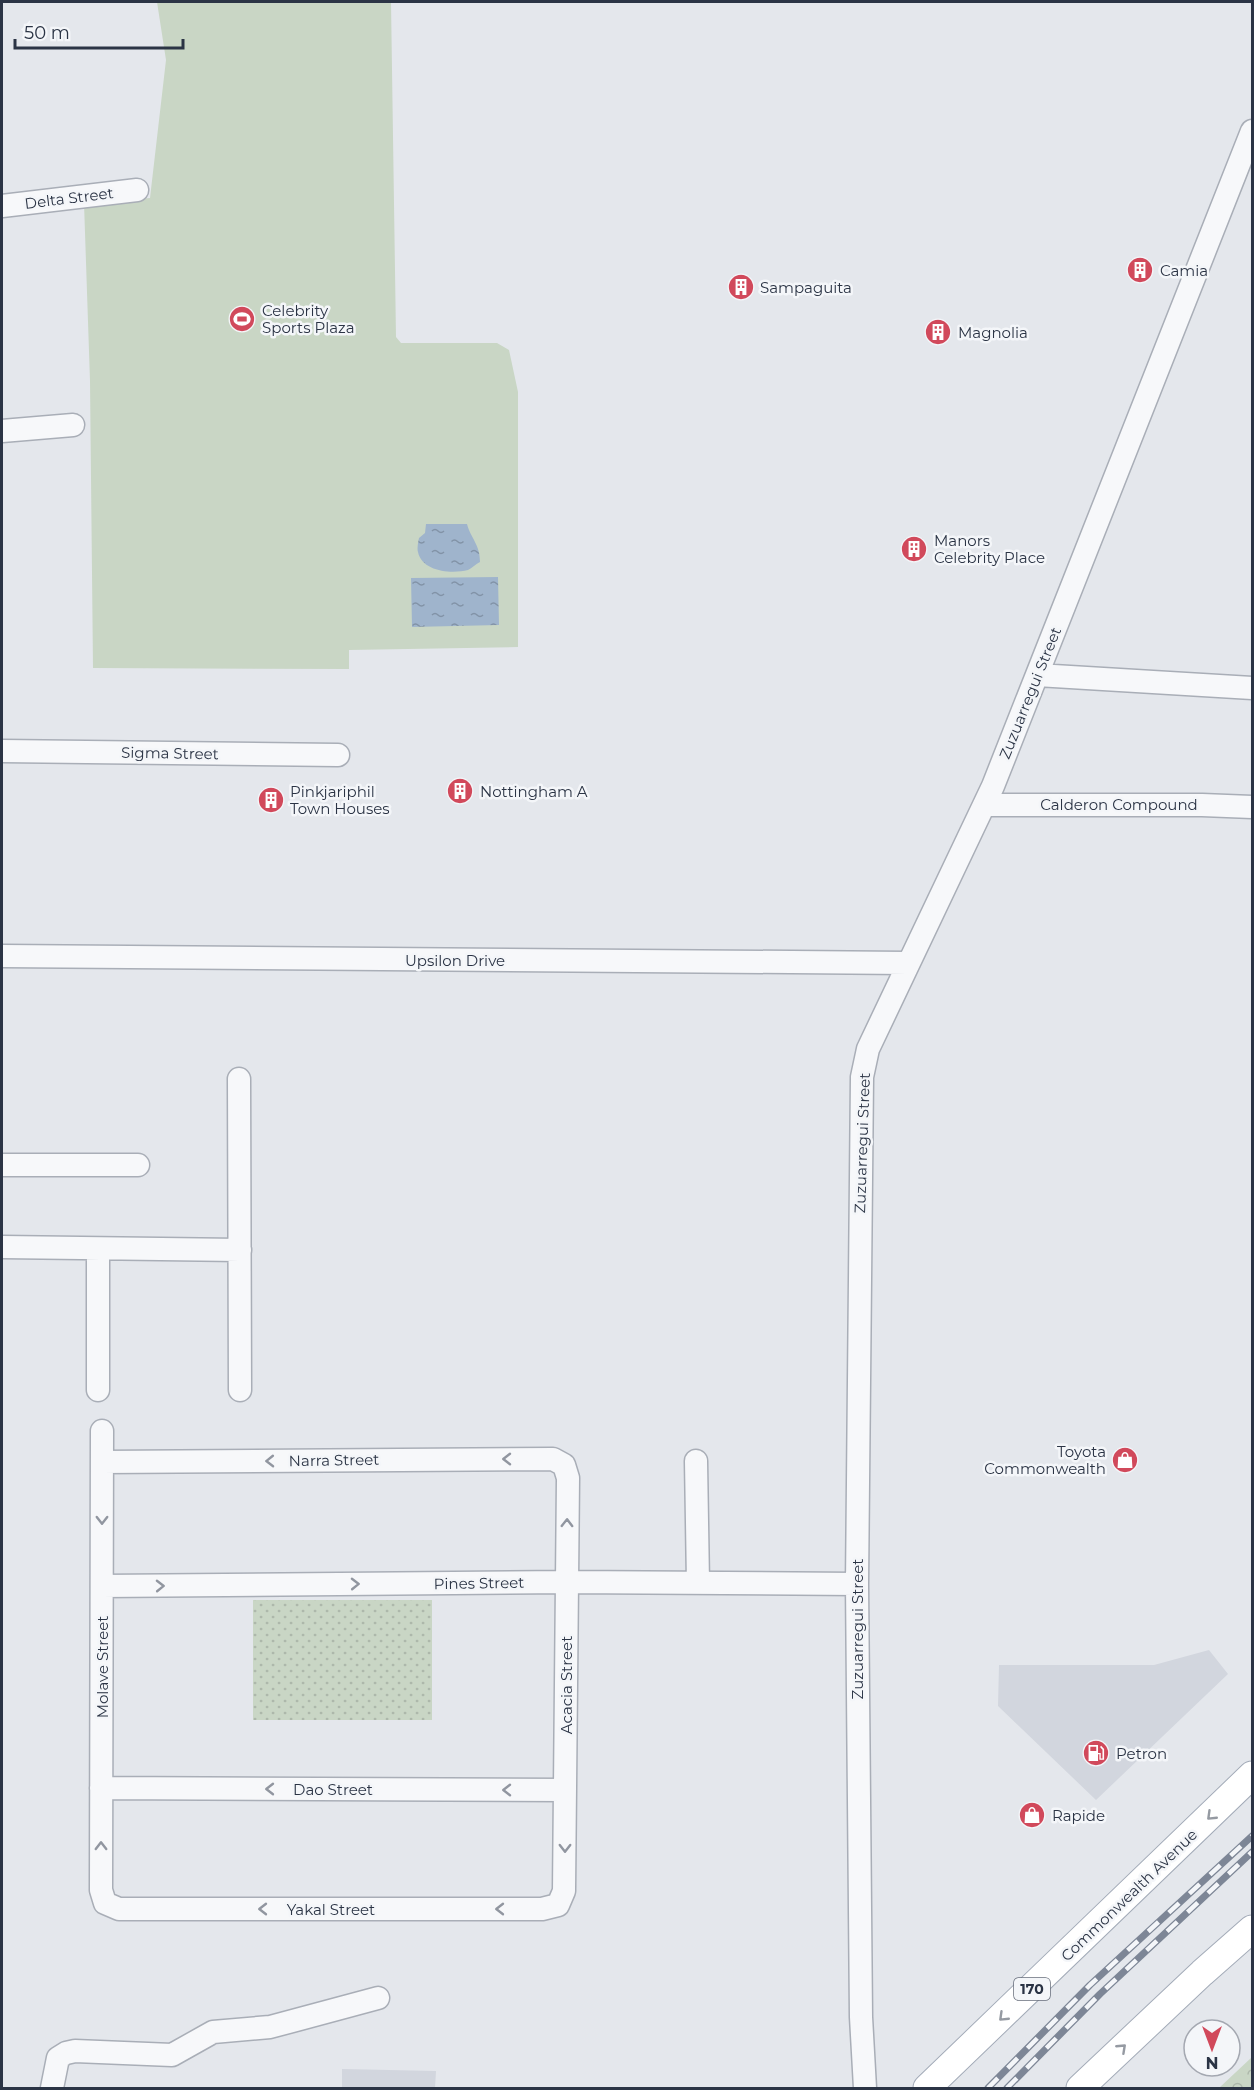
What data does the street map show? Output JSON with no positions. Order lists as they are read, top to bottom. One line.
{"streets":{"main road":["Commonwealth Avenue","170"],"street":["Delta Street","Zuzuarregui Street","Sigma Street","Calderon Compound","Upsilon Drive","Narra Street","Pines Street","Molave Street","Acacia Street","Dao Street","Yakal Street"]},"crossings":[["Zuzuarregui Street","Calderon Compound"],["Zuzuarregui Street","Upsilon Drive"],["Zuzuarregui Street","Pines Street"],["Narra Street","Molave Street"],["Narra Street","Acacia Street"],["Pines Street","Molave Street"],["Pines Street","Acacia Street"],["Molave Street","Dao Street"],["Molave Street","Yakal Street"],["Acacia Street","Dao Street"],["Acacia Street","Yakal Street"]],"one_way":["Narra Street","Pines Street","Dao Street","Yakal Street"],"places":{"building":["Camia","Sampaguita","Magnolia","Manors Celebrity Place","Nottingham A","Pinkjariphil Town Houses"],"sports":["Celebrity Sports Plaza"],"shop":["Toyota Commonwealth","Rapide"],"fuel station":["Petron"]},"scale_bar":"50 m","north":"bottom"}
